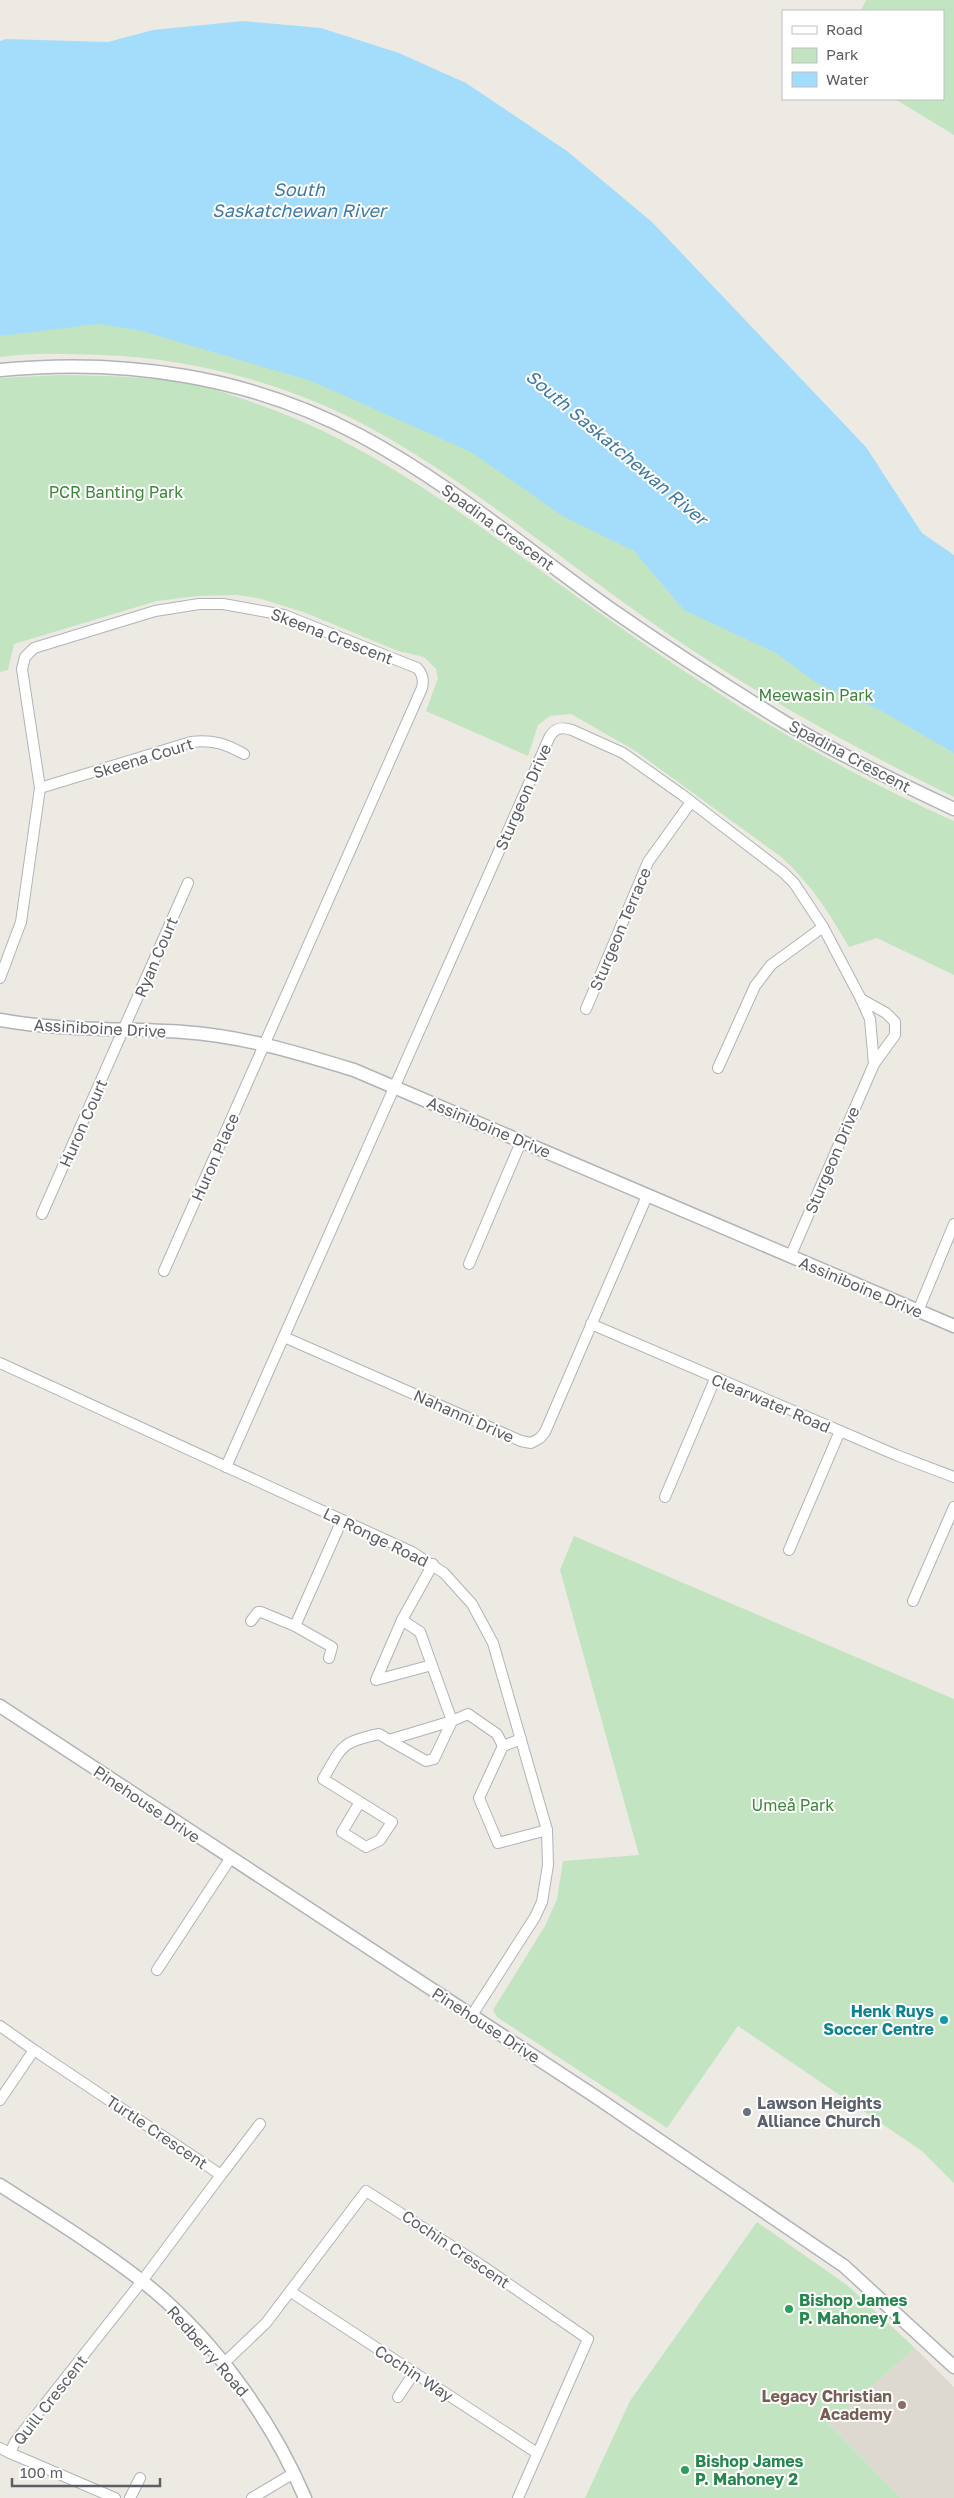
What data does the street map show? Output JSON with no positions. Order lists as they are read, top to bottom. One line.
{"streets":{"street":["Spadina Crescent","Skeena Crescent","Skeena Court","Sturgeon Drive","Sturgeon Terrace","Ryan Court","Assiniboine Drive","Huron Court","Huron Place","Clearwater Road","Nahanni Drive","La Ronge Road","Pinehouse Drive","Turtle Crescent","Cochin Crescent","Redberry Road","Cochin Way","Quill Crescent"]},"crossings":[["Skeena Crescent","Skeena Court"],["Skeena Crescent","Assiniboine Drive"],["Skeena Crescent","Huron Place"],["Sturgeon Drive","Sturgeon Terrace"],["Sturgeon Drive","Assiniboine Drive"],["Ryan Court","Assiniboine Drive"],["Ryan Court","Huron Court"],["Assiniboine Drive","Huron Court"],["Assiniboine Drive","Huron Place"],["Assiniboine Drive","Nahanni Drive"],["Clearwater Road","Nahanni Drive"],["La Ronge Road","Pinehouse Drive"],["Turtle Crescent","Redberry Road"],["Turtle Crescent","Quill Crescent"],["Cochin Crescent","Redberry Road"],["Cochin Crescent","Cochin Way"],["Redberry Road","Quill Crescent"]],"water":["South Saskatchewan River"],"parks":["PCR Banting Park","Meewasin Park","Umeå Park"],"places":["Henk Ruys Soccer Centre","Lawson Heights Alliance Church","Bishop James P. Mahoney 1","Legacy Christian Academy","Bishop James P. Mahoney 2"],"legend":["Road","Park","Water"],"scale_bar":"100 m"}
